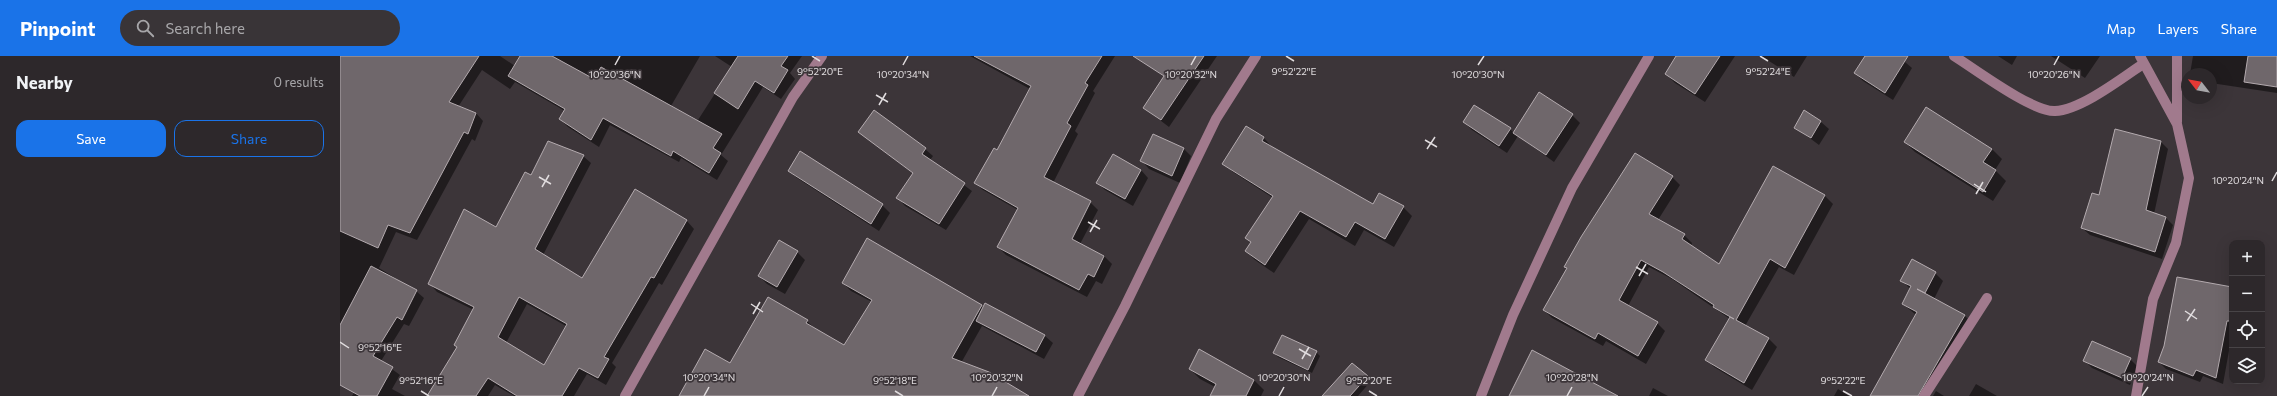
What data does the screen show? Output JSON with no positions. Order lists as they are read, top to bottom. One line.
{"north":"top left","page":{"header":"Pinpoint","search":"Search here","nav":["Map","Layers","Share"],"heading":["Nearby","0 results"],"buttons":["Save","Share"],"map_buttons":["+","−"]},"coordinates":["9°52'20\"E","9°52'22\"E","9°52'24\"E","10°20'26\"N","10°20'36\"N","10°20'34\"N","10°20'32\"N","10°20'30\"N","10°20'24\"N","9°52'16\"E","10°20'28\"N","9°52'18\"E"]}
